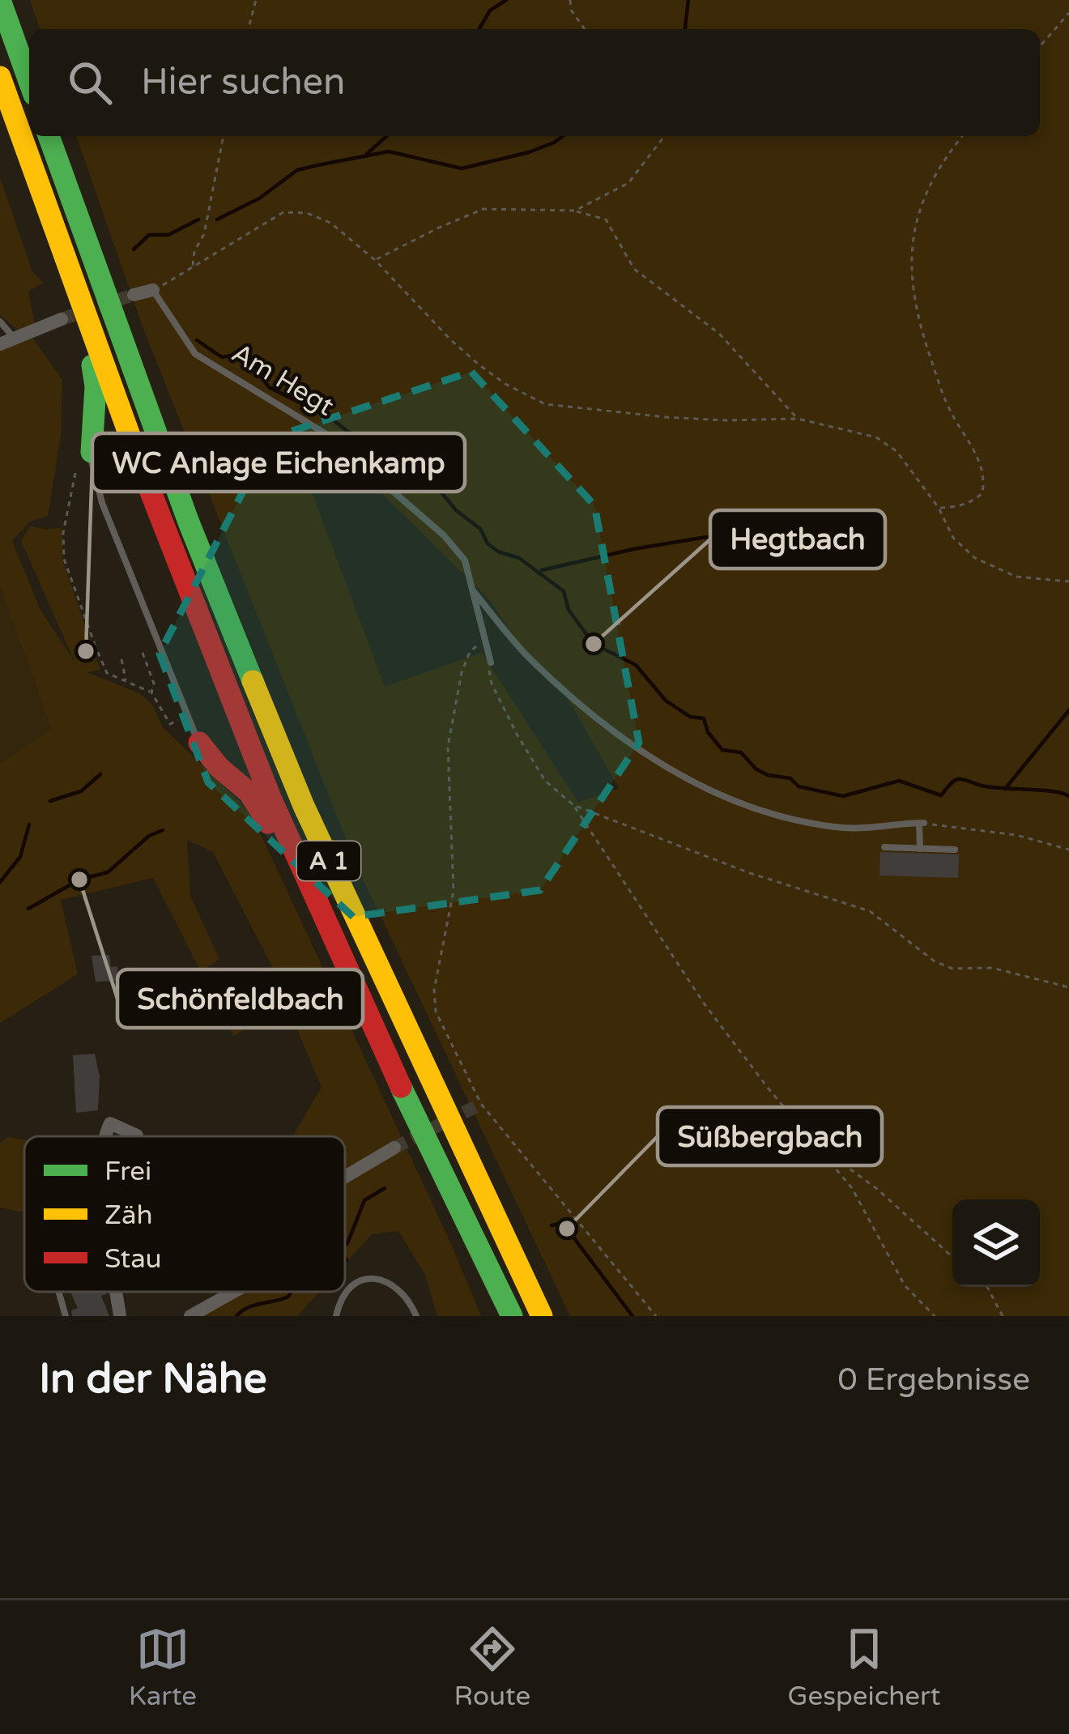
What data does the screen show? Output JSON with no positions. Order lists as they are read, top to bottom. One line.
{"streets":{"highway":["A 1"],"lane":["Am Hegt"]},"places":["Hegtbach","WC Anlage Eichenkamp","Schönfeldbach","Süßbergbach"],"legend":["Frei","Zäh","Stau"],"page":{"search":"Hier suchen","heading":["In der Nähe","0 Ergebnisse"],"nav":["Karte","Route","Gespeichert"]}}
